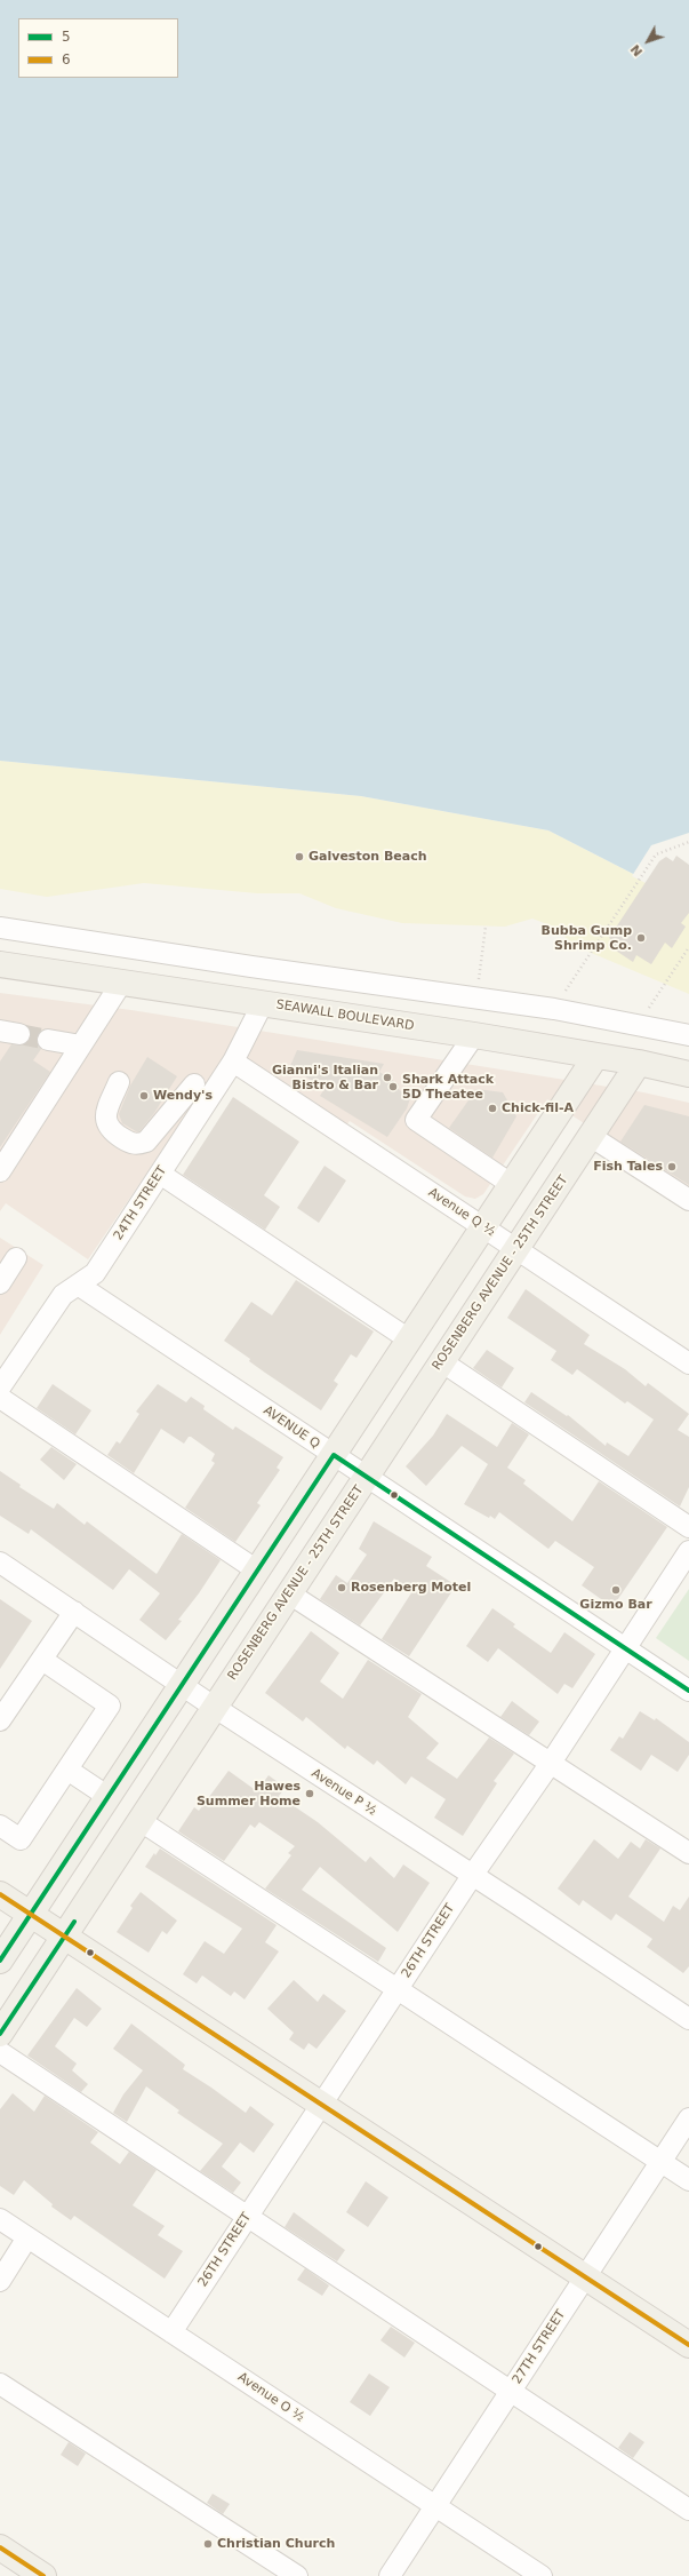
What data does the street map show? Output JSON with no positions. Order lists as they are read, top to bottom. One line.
{"streets":{"main road":["SEAWALL BOULEVARD","ROSENBERG AVENUE - 25TH STREET"],"street":["24TH STREET","Avenue Q ½","AVENUE Q","Avenue P ½","26TH STREET","27TH STREET","Avenue O ½"]},"crossings":[["SEAWALL BOULEVARD","24TH STREET"],["SEAWALL BOULEVARD","ROSENBERG AVENUE - 25TH STREET"],["24TH STREET","Avenue Q ½"],["24TH STREET","AVENUE Q"],["Avenue Q ½","ROSENBERG AVENUE - 25TH STREET"],["ROSENBERG AVENUE - 25TH STREET","AVENUE Q"],["ROSENBERG AVENUE - 25TH STREET","Avenue P ½"],["AVENUE Q","26TH STREET"],["Avenue P ½","26TH STREET"],["26TH STREET","Avenue O ½"],["27TH STREET","Avenue O ½"]],"places":["Galveston Beach","Bubba Gump Shrimp Co.","Gianni's Italian Bistro & Bar","Shark Attack 5D Theatee","Wendy's","Chick-fil-A","Fish Tales","Rosenberg Motel","Gizmo Bar","Hawes Summer Home","Christian Church"],"lines":["transit line 5","transit line 6"],"legend":["5","6"],"north":"bottom left"}
